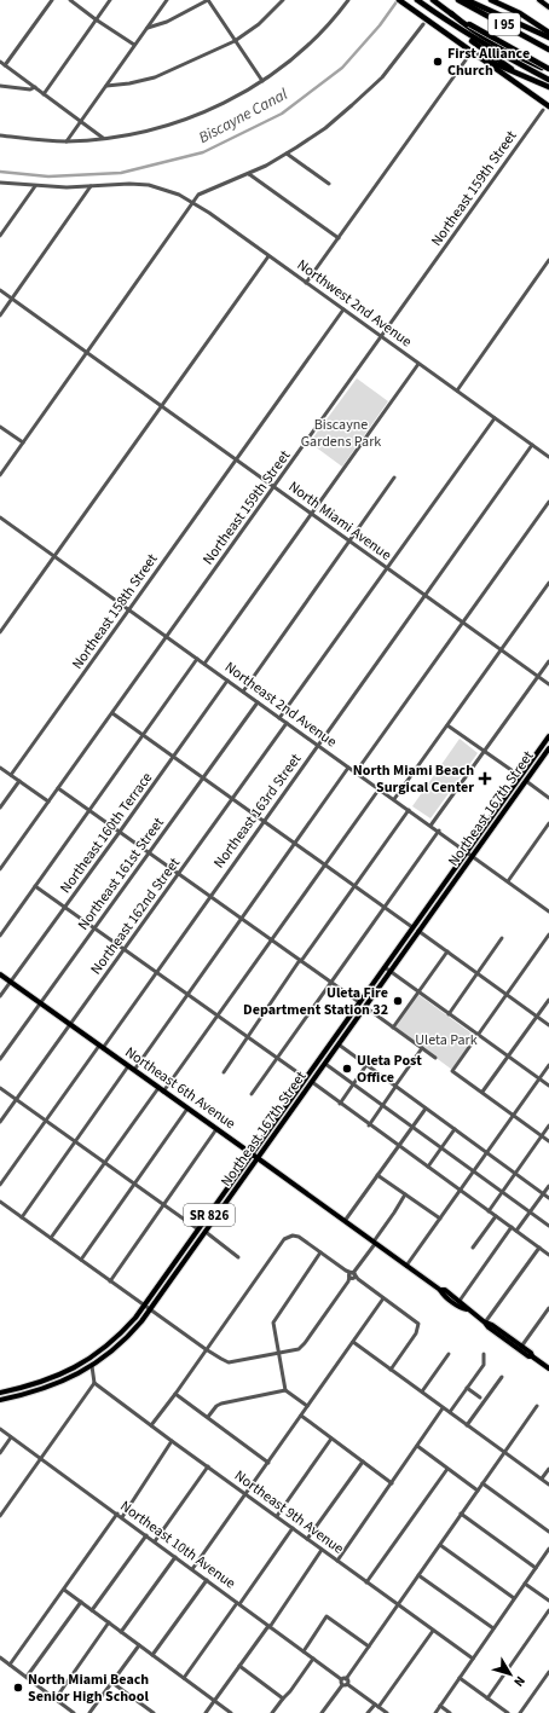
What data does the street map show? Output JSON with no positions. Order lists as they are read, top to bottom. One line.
{"streets":{"highway":["I 95"],"main road":["Northeast 167th Street","Northeast 6th Avenue","SR 826"],"street":["Northeast 159th Street","Northwest 2nd Avenue","North Miami Avenue","Northeast 158th Street","Northeast 2nd Avenue","Northeast 163rd Street","Northeast 160th Terrace","Northeast 161st Street","Northeast 162nd Street","Northeast 9th Avenue","Northeast 10th Avenue"]},"crossings":[["Northeast 159th Street","Northwest 2nd Avenue"],["Northeast 159th Street","North Miami Avenue"],["Northeast 159th Street","Northeast 2nd Avenue"],["Northwest 2nd Avenue","Northeast 158th Street"],["Northwest 2nd Avenue","Northeast 163rd Street"],["North Miami Avenue","Northeast 158th Street"],["North Miami Avenue","Northeast 163rd Street"],["Northeast 158th Street","Northeast 2nd Avenue"],["Northeast 2nd Avenue","Northeast 167th Street"],["Northeast 2nd Avenue","Northeast 163rd Street"],["Northeast 2nd Avenue","Northeast 160th Terrace"],["Northeast 2nd Avenue","Northeast 161st Street"],["Northeast 2nd Avenue","Northeast 162nd Street"],["Northeast 167th Street","Northeast 6th Avenue"],["Northeast 167th Street","SR 826"],["Northeast 163rd Street","Northeast 6th Avenue"],["Northeast 160th Terrace","Northeast 6th Avenue"],["Northeast 161st Street","Northeast 6th Avenue"],["Northeast 162nd Street","Northeast 6th Avenue"]],"water":["Biscayne Canal"],"parks":["Biscayne Gardens Park","Uleta Park"],"places":{"other":["First Alliance Church","Uleta Fire Department Station 32","Uleta Post Office","North Miami Beach Senior High School"],"health":["North Miami Beach Surgical Center"]},"north":"bottom right"}
